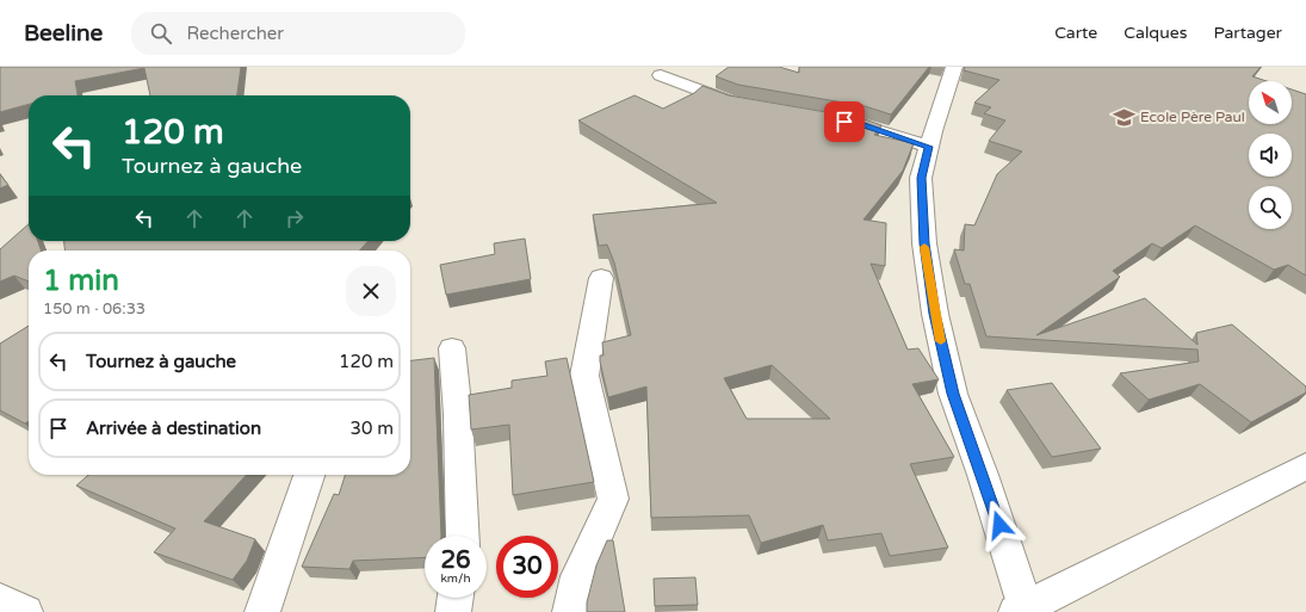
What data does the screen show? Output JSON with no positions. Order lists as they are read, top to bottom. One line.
{"places":{"school or university":["Ecole Père Paul"]},"north":"top left","page":{"header":"Beeline","search":"Rechercher","nav":["Carte","Calques","Partager"],"turn":["120 m","Tournez à gauche"],"heading":["1 min","150 m · 06:33"],"list":[{"name":"Tournez à gauche","value":"120 m"},{"name":"Arrivée à destination","value":"30 m"}],"speed":"26 km/h","limit":"30"}}
